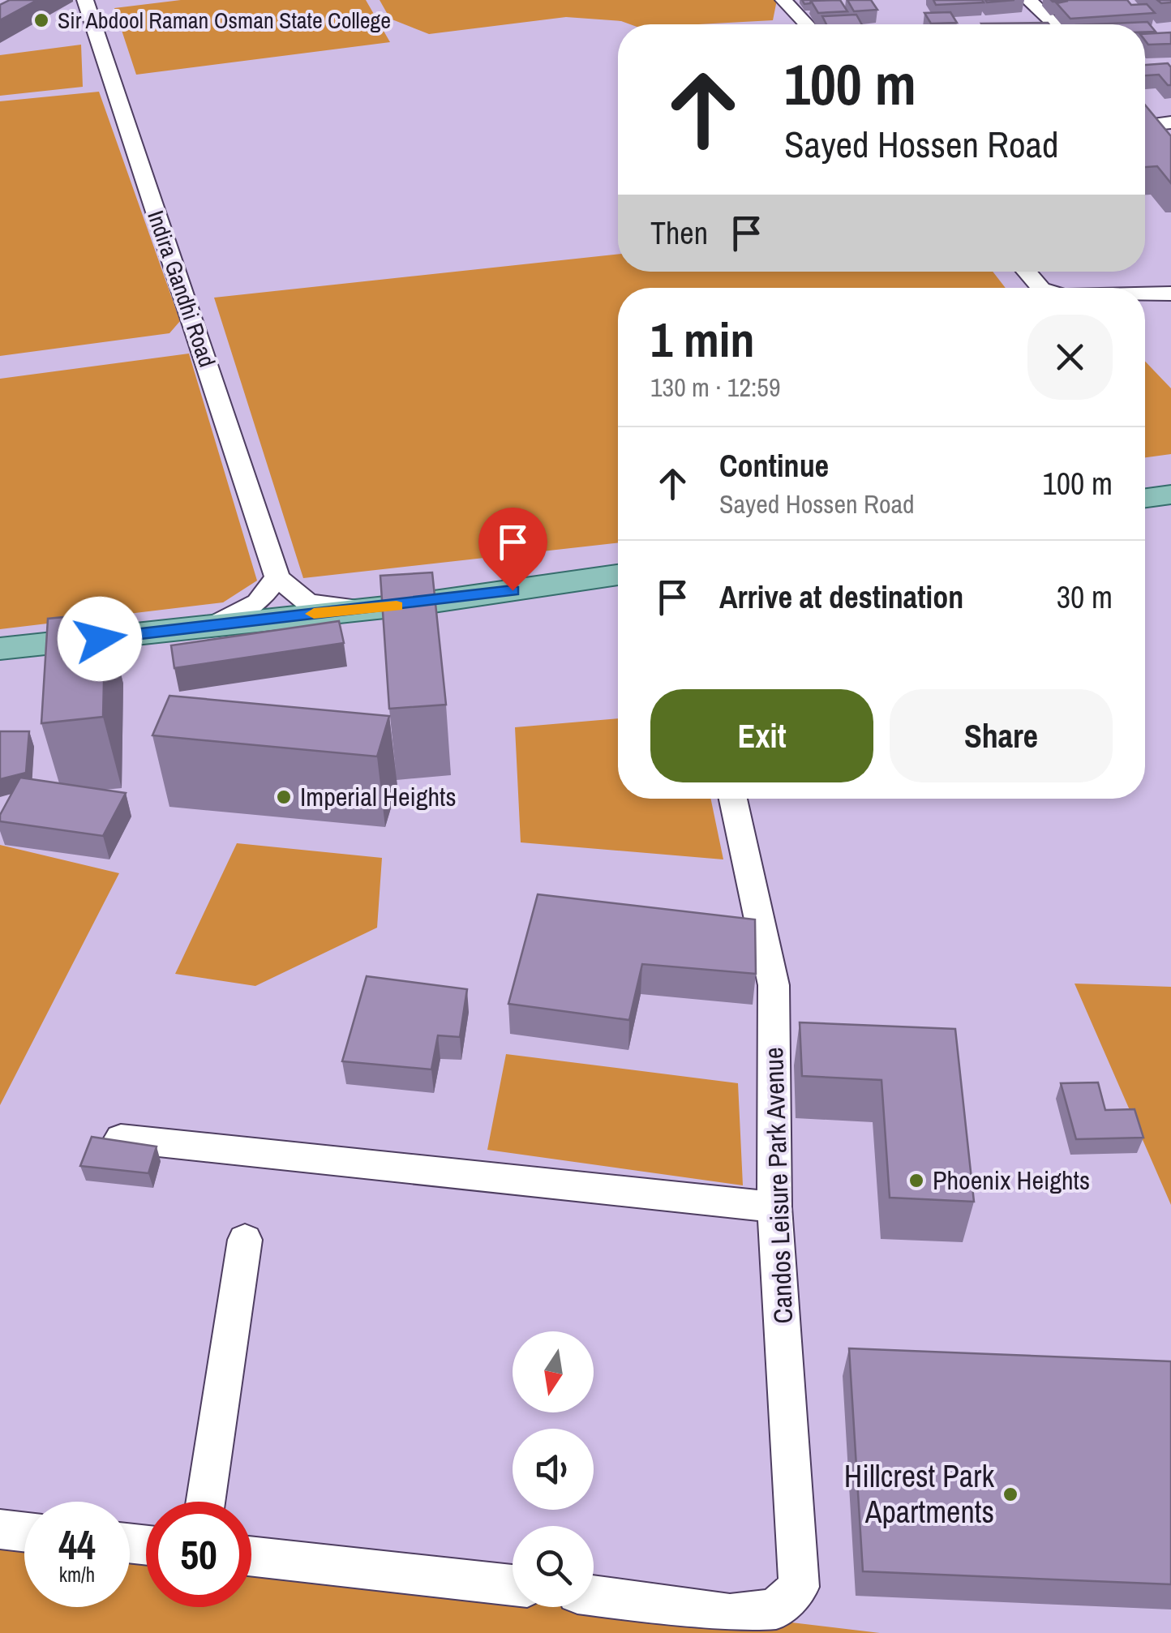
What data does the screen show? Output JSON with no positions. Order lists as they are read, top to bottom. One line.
{"streets":{"street":["Indira Gandhi Road","Candos Leisure Park Avenue"]},"places":["Sir Abdool Raman Osman State College","Imperial Heights","Phoenix Heights","Hillcrest Park Apartments"],"north":"bottom","page":{"turn":["100 m","Sayed Hossen Road"],"then":"Then","heading":["1 min","130 m · 12:59"],"list":[{"name":"Continue","note":"Sayed Hossen Road","value":"100 m"},{"name":"Arrive at destination","value":"30 m"}],"buttons":["Exit","Share"],"speed":"44 km/h","limit":"50"}}
